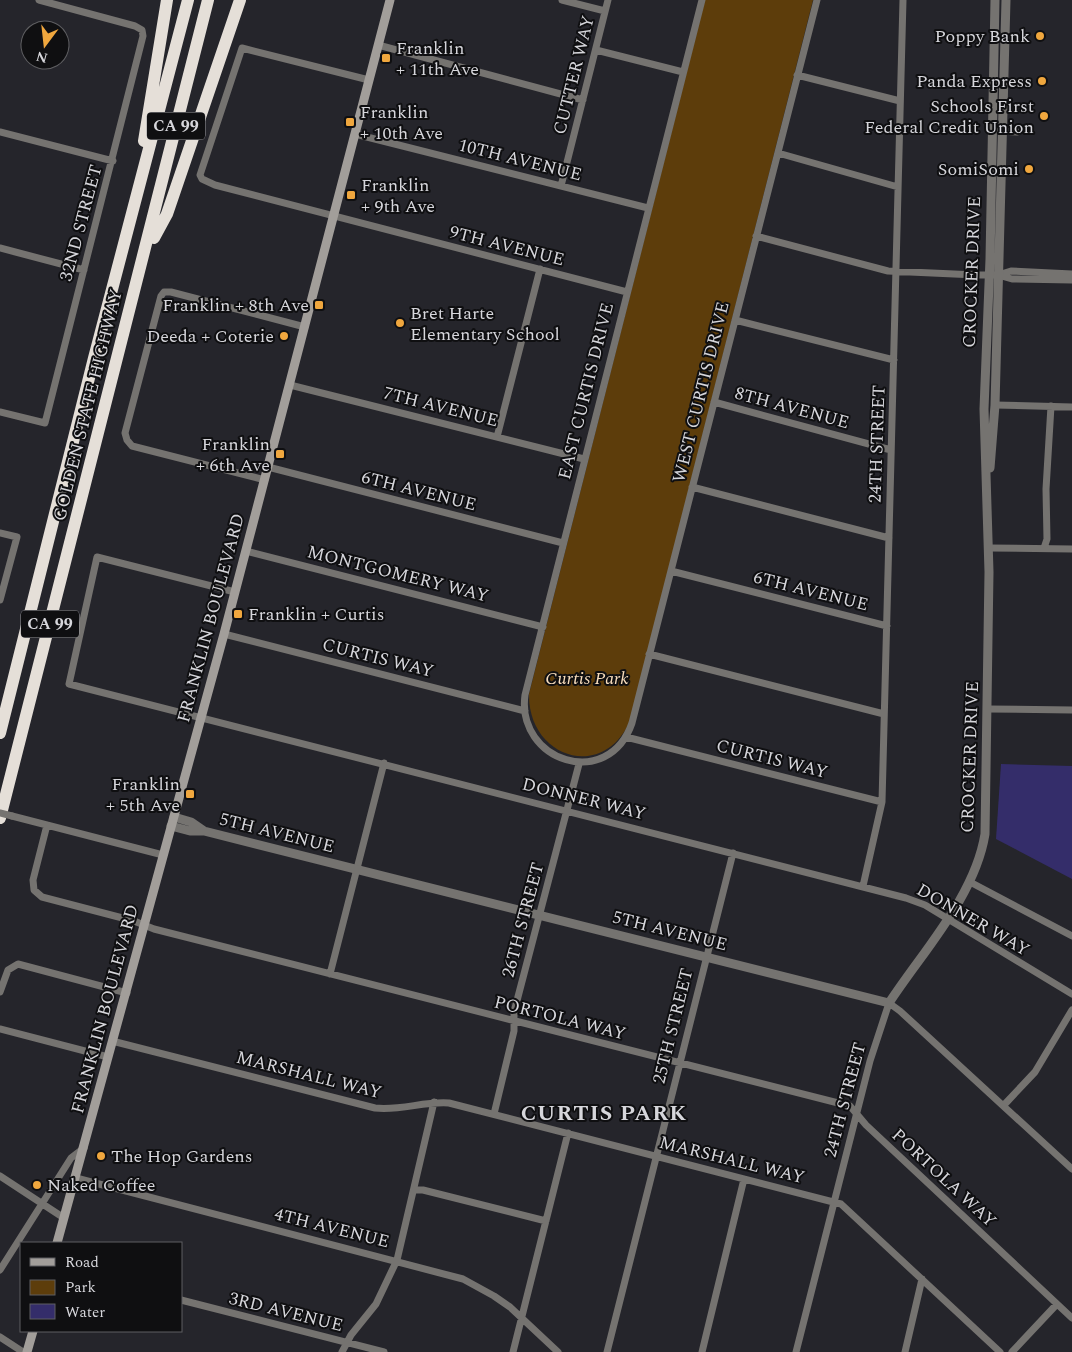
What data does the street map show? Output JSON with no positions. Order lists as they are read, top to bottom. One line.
{"streets":{"highway":["CA 99","GOLDEN STATE HIGHWAY"],"main road":["FRANKLIN BOULEVARD"],"street":["CUTTER WAY","10TH AVENUE","32ND STREET","9TH AVENUE","CROCKER DRIVE","EAST CURTIS DRIVE","WEST CURTIS DRIVE","7TH AVENUE","8TH AVENUE","24TH STREET","6TH AVENUE","MONTGOMERY WAY","CURTIS WAY","DONNER WAY","5TH AVENUE","26TH STREET","PORTOLA WAY","25TH STREET","MARSHALL WAY","4TH AVENUE","3RD AVENUE"]},"crossings":[["CUTTER WAY","10TH AVENUE"],["10TH AVENUE","EAST CURTIS DRIVE"],["10TH AVENUE","FRANKLIN BOULEVARD"],["9TH AVENUE","EAST CURTIS DRIVE"],["9TH AVENUE","FRANKLIN BOULEVARD"],["CROCKER DRIVE","24TH STREET"],["CROCKER DRIVE","DONNER WAY"],["CROCKER DRIVE","5TH AVENUE"],["EAST CURTIS DRIVE","WEST CURTIS DRIVE"],["EAST CURTIS DRIVE","7TH AVENUE"],["EAST CURTIS DRIVE","6TH AVENUE"],["EAST CURTIS DRIVE","MONTGOMERY WAY"],["EAST CURTIS DRIVE","CURTIS WAY"],["EAST CURTIS DRIVE","26TH STREET"],["WEST CURTIS DRIVE","8TH AVENUE"],["WEST CURTIS DRIVE","6TH AVENUE"],["WEST CURTIS DRIVE","CURTIS WAY"],["WEST CURTIS DRIVE","26TH STREET"],["7TH AVENUE","FRANKLIN BOULEVARD"],["8TH AVENUE","24TH STREET"],["24TH STREET","6TH AVENUE"],["24TH STREET","CURTIS WAY"],["24TH STREET","DONNER WAY"],["24TH STREET","5TH AVENUE"],["24TH STREET","PORTOLA WAY"],["24TH STREET","MARSHALL WAY"],["6TH AVENUE","FRANKLIN BOULEVARD"],["MONTGOMERY WAY","FRANKLIN BOULEVARD"],["FRANKLIN BOULEVARD","CURTIS WAY"],["FRANKLIN BOULEVARD","DONNER WAY"],["FRANKLIN BOULEVARD","5TH AVENUE"],["FRANKLIN BOULEVARD","PORTOLA WAY"],["FRANKLIN BOULEVARD","MARSHALL WAY"],["FRANKLIN BOULEVARD","4TH AVENUE"],["DONNER WAY","26TH STREET"],["DONNER WAY","25TH STREET"],["5TH AVENUE","26TH STREET"],["5TH AVENUE","25TH STREET"],["26TH STREET","PORTOLA WAY"],["26TH STREET","MARSHALL WAY"],["PORTOLA WAY","25TH STREET"],["25TH STREET","MARSHALL WAY"]],"districts":["CURTIS PARK"],"parks":["Curtis Park"],"places":{"other":["Poppy Bank","Panda Express","Schools First Federal Credit Union","SomiSomi","Bret Harte Elementary School","Deeda + Coterie","The Hop Gardens","Naked Coffee"],"transit":["Franklin + 11th Ave","Franklin + 10th Ave","Franklin + 9th Ave","Franklin + 8th Ave","Franklin + 6th Ave","Franklin + Curtis","Franklin + 5th Ave"]},"legend":["Road","Park","Water"],"north":"bottom"}
